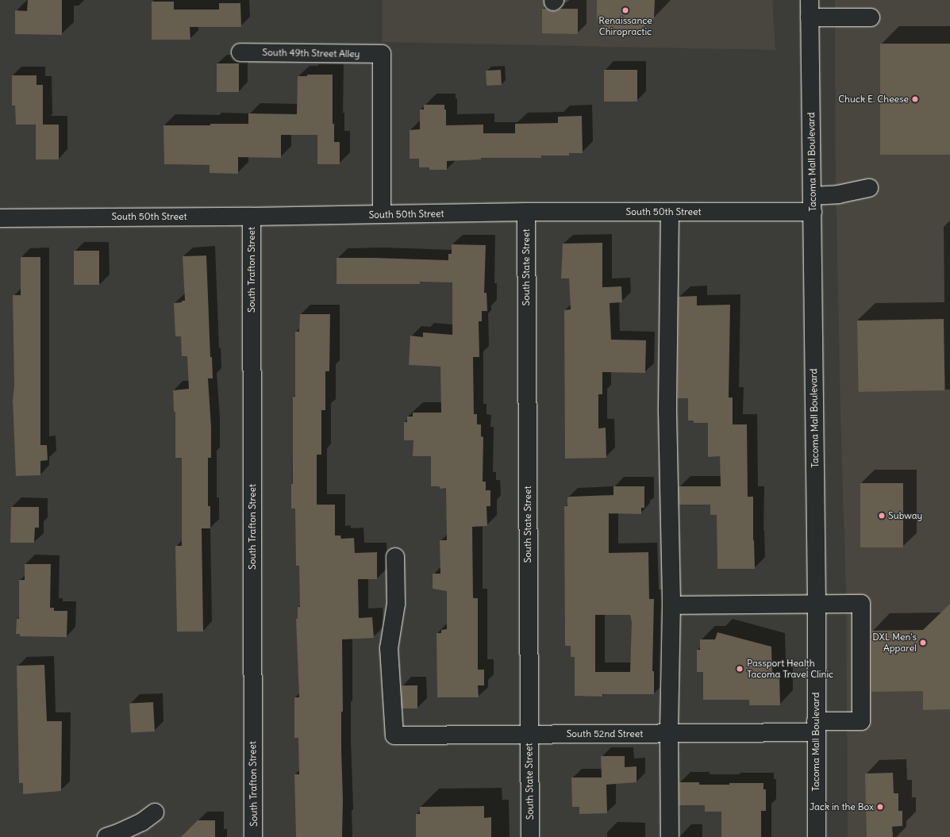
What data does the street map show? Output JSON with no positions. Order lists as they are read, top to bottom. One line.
{"streets":{"street":["South 49th Street Alley","Tacoma Mall Boulevard","South 50th Street","South State Street","South Trafton Street","South 52nd Street"]},"crossings":[["South 49th Street Alley","South 50th Street"],["Tacoma Mall Boulevard","South 50th Street"],["Tacoma Mall Boulevard","South 52nd Street"],["South 50th Street","South State Street"],["South 50th Street","South Trafton Street"],["South State Street","South 52nd Street"]],"places":["Renaissance Chiropractic","Chuck E. Cheese","Subway","DXL Men's Apparel","Passport Health Tacoma Travel Clinic","Jack in the Box"]}
